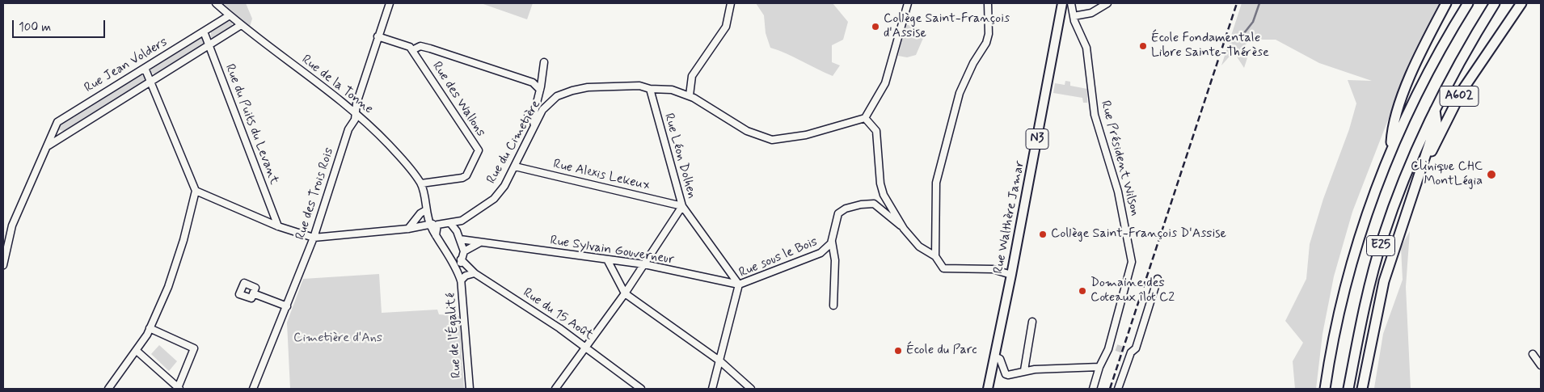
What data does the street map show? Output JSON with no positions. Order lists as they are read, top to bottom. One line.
{"streets":{"highway":["A602","E25"],"main road":["N3","Rue Walthère Jamar"],"street":["Rue Jean Volders","Rue de la Tonne","Rue des Wallons","Rue du Puits du Levant","Rue du Cimetière","Rue Léon Dolhen","Rue Président Wilson","Rue Alexis Lekeux","Rue des Trois Rois","Rue Sylvain Gouverneur","Rue sous le Bois","Rue du 15 Août","Rue de l'Égalité"]},"crossings":[["Rue Jean Volders","Rue de la Tonne"],["Rue Jean Volders","Rue du Puits du Levant"],["Rue de la Tonne","Rue des Wallons"],["Rue de la Tonne","Rue des Trois Rois"],["Rue de la Tonne","Rue de l'Égalité"],["Rue du Cimetière","Rue Léon Dolhen"],["Rue du Cimetière","Rue Alexis Lekeux"],["Rue Léon Dolhen","Rue Alexis Lekeux"],["Rue Léon Dolhen","Rue Sylvain Gouverneur"],["Rue Léon Dolhen","Rue sous le Bois"],["Rue Sylvain Gouverneur","Rue sous le Bois"],["Rue du 15 Août","Rue de l'Égalité"]],"parks":["Cimetière d'Ans"],"places":["Collège Saint-François d'Assise","École Fondamentale Libre Sainte-Thérèse","Clinique CHC MontLégia","Collège Saint-François D'Assise","Domaine des Coteaux îlot C2","École du Parc"],"scale_bar":"100 m"}
